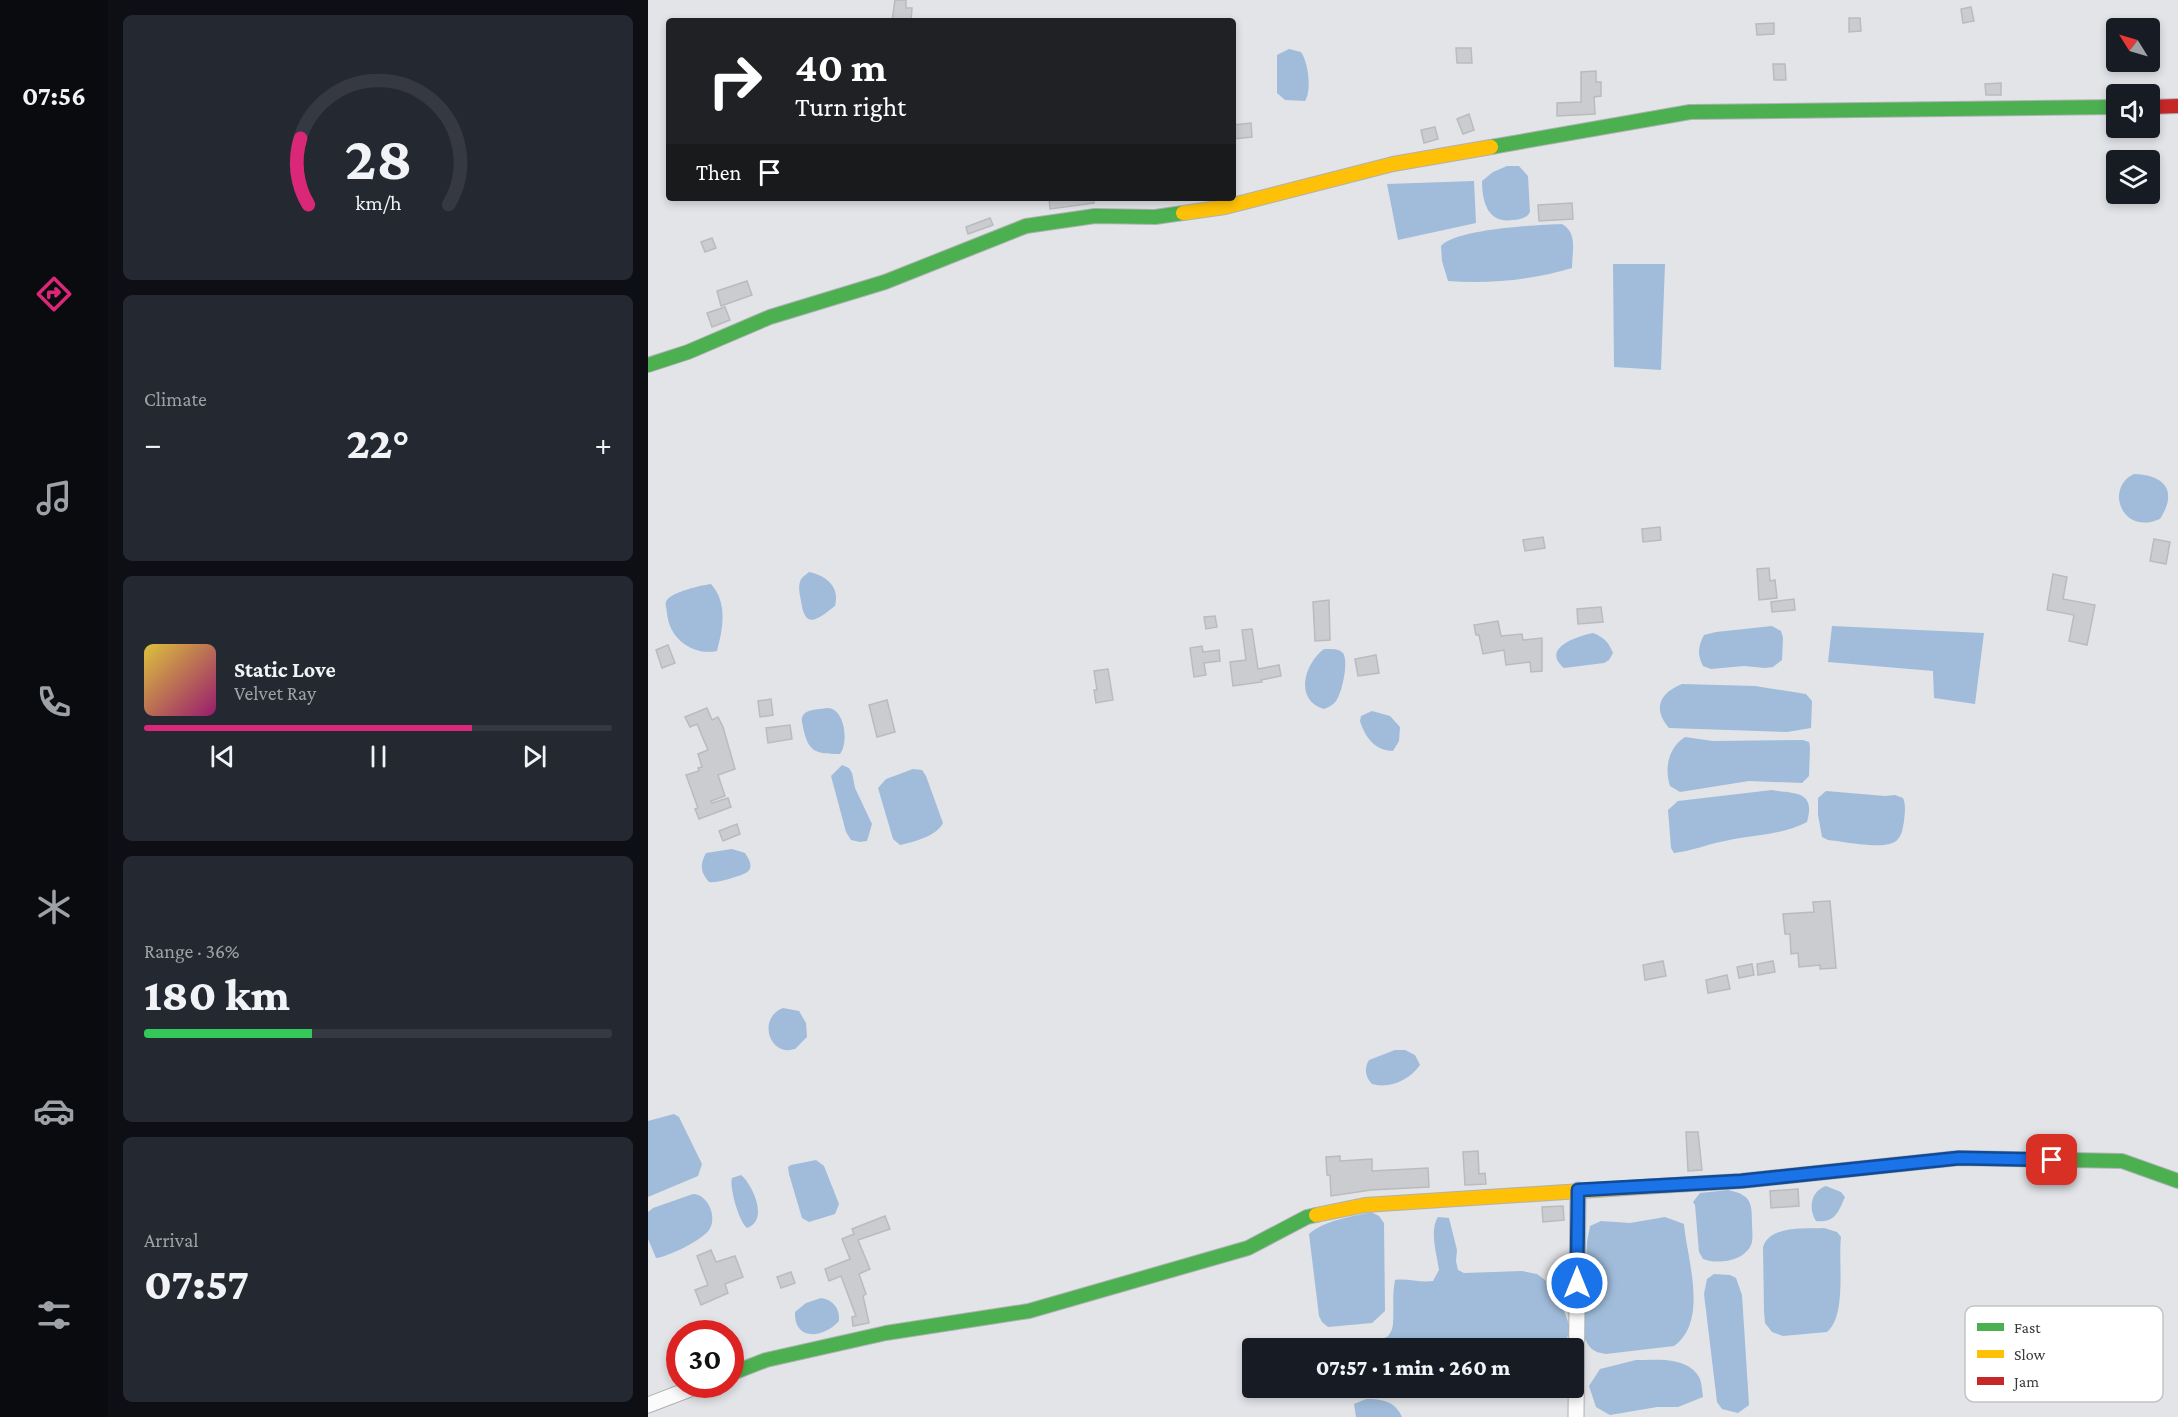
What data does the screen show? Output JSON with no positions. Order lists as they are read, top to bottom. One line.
{"legend":["Fast","Slow","Jam"],"north":"top left","page":{"tabs":"07:56","turn":["40 m","Turn right"],"then":"Then","tile":["Climate",["Range · 36%","180 km"],["Arrival","07:57"]],"heat":["−","22°","+"],"song":["Static Love","Velvet Ray"],"limit":"30","trip":"07:57 · 1 min · 260 m","gauge":["28","km/h"]}}
